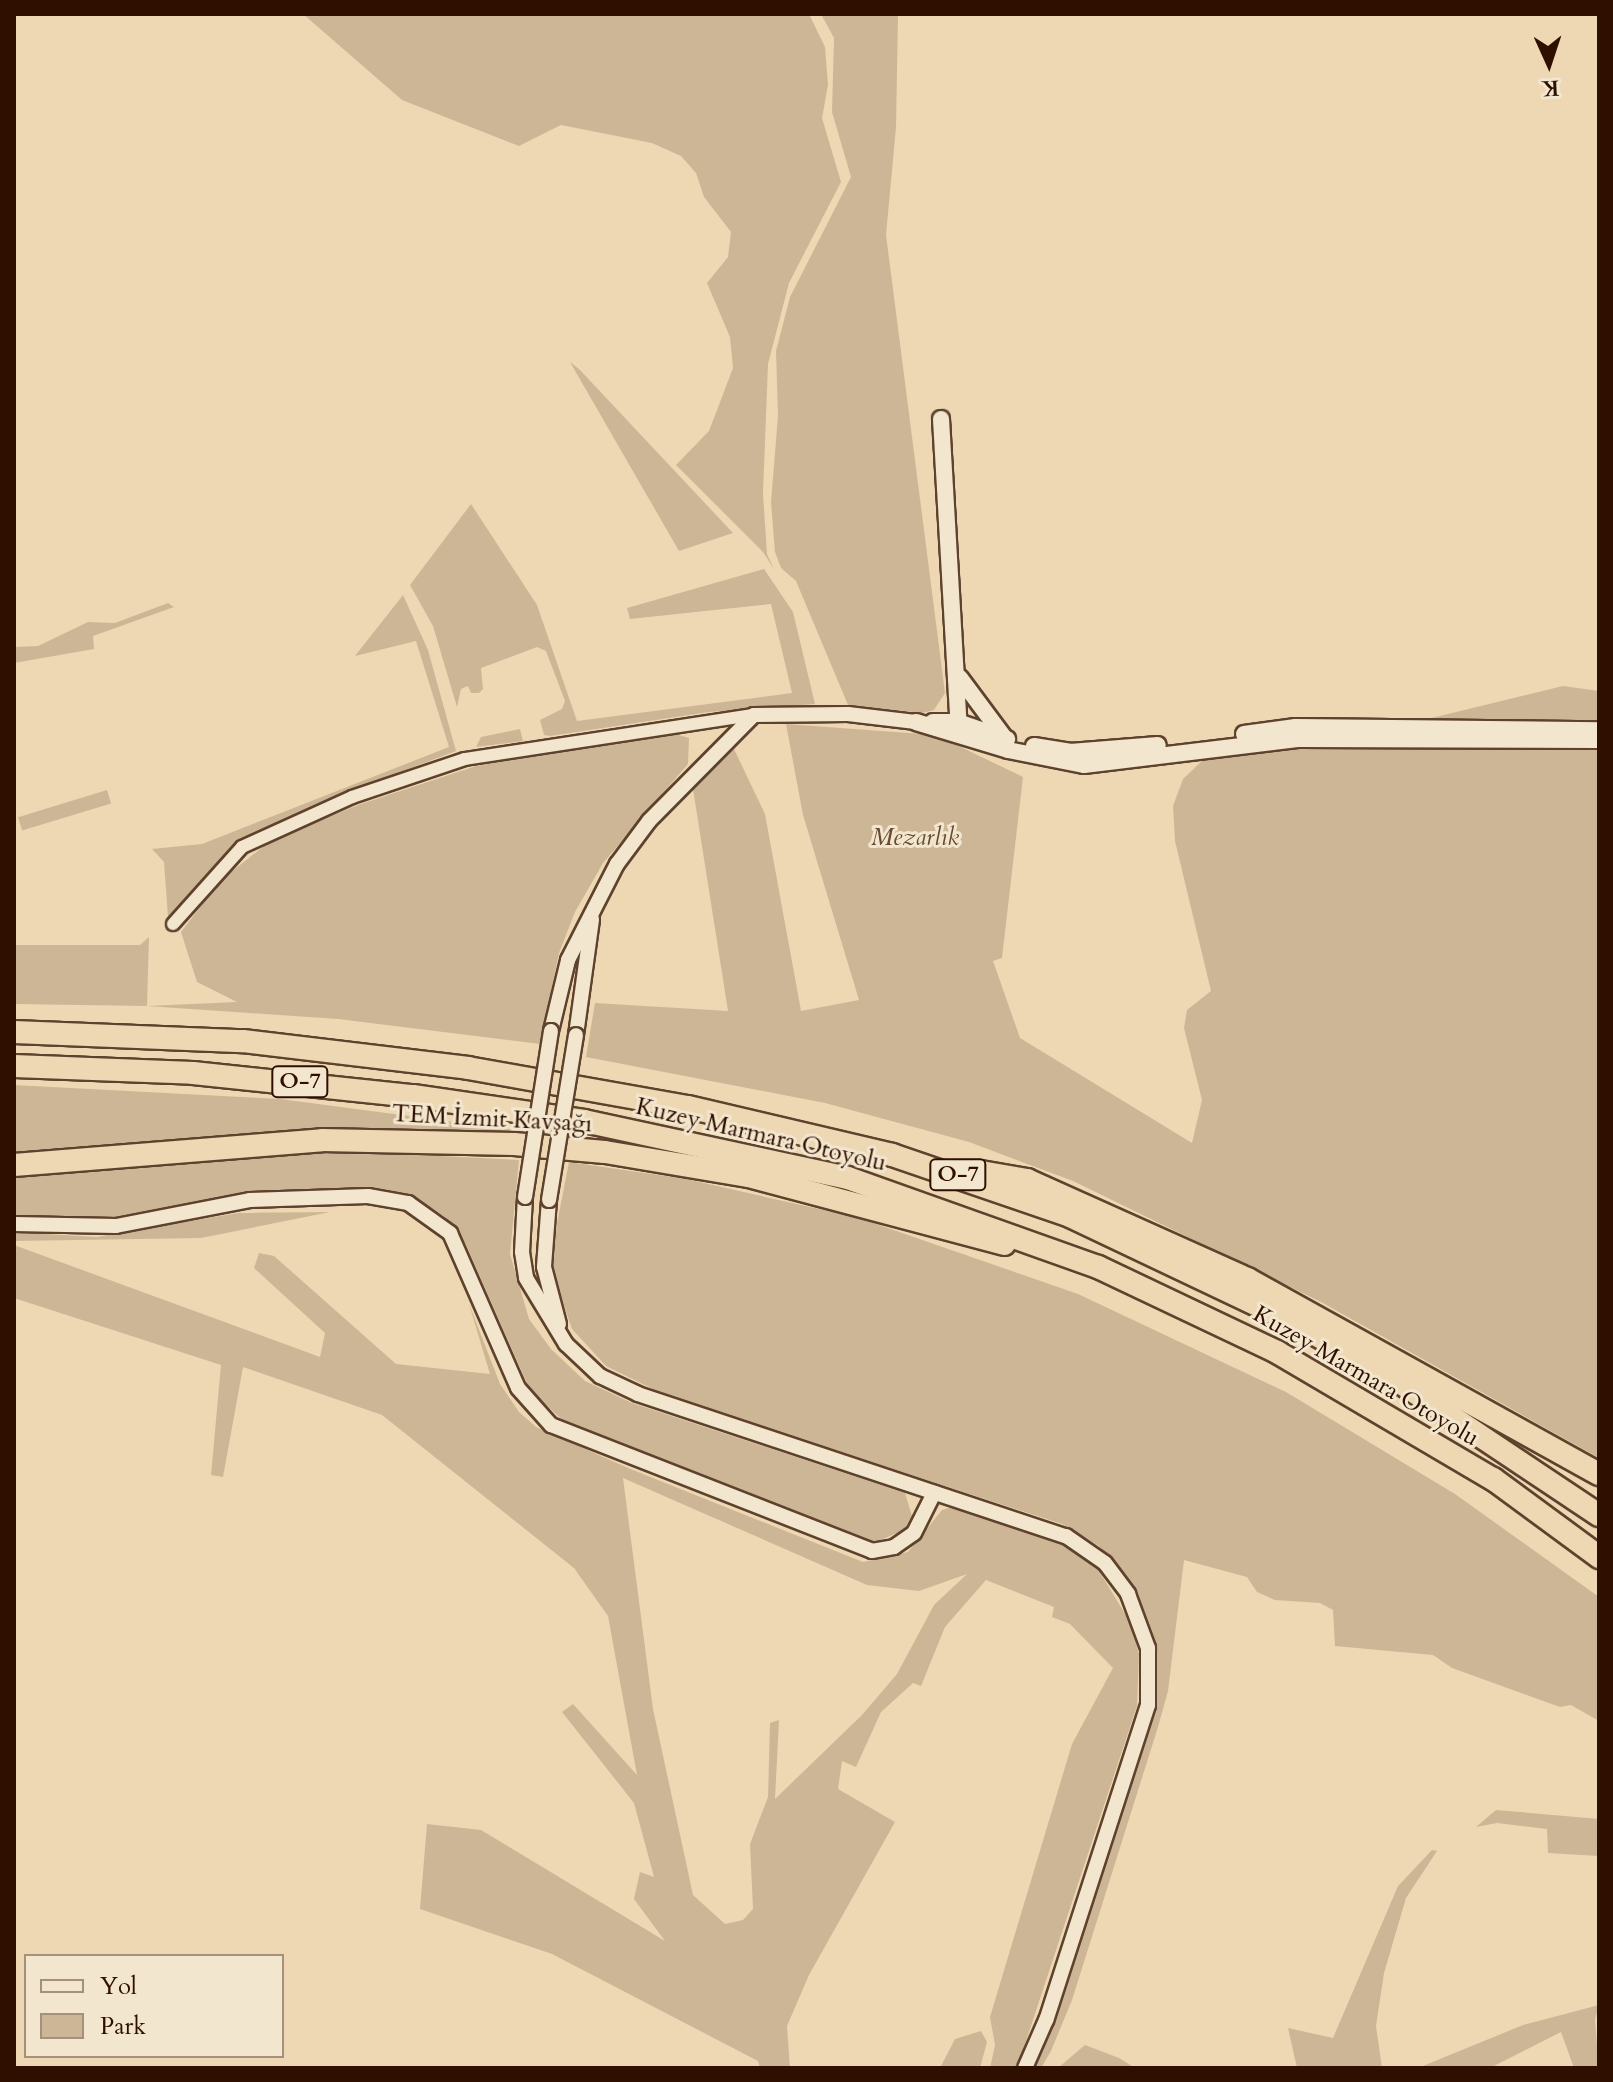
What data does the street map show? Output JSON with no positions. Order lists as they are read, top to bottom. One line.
{"streets":{"highway":["O-7","TEM İzmit Kavşağı","Kuzey Marmara Otoyolu"]},"crossings":[["O-7","Kuzey Marmara Otoyolu"],["TEM İzmit Kavşağı","Kuzey Marmara Otoyolu"]],"parks":["Mezarlık"],"legend":["Yol","Park"],"north":"bottom"}
